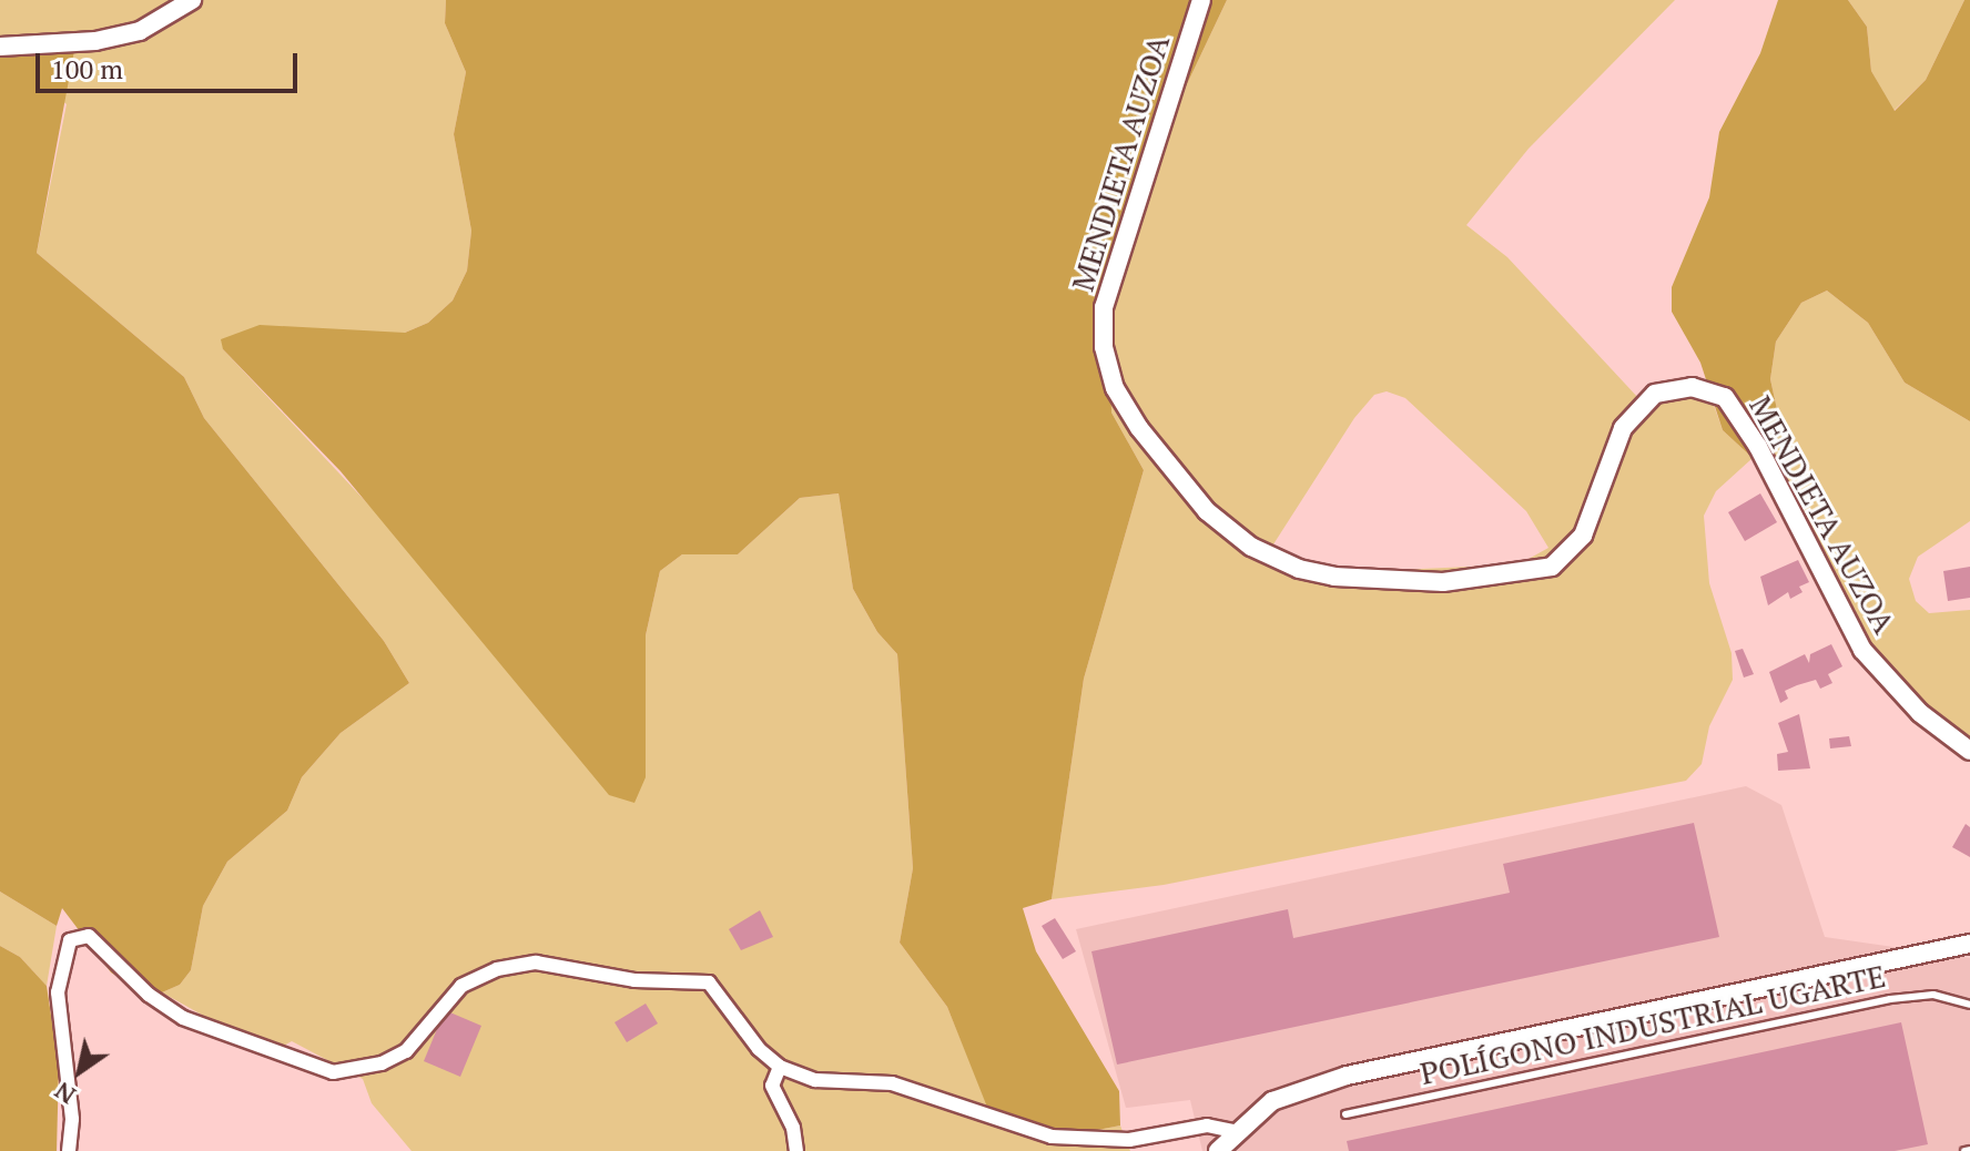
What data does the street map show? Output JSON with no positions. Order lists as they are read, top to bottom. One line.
{"streets":{"street":["MENDIETA AUZOA"],"lane":["POLÍGONO INDUSTRIAL UGARTE"]},"scale_bar":"100 m","north":"bottom left"}
